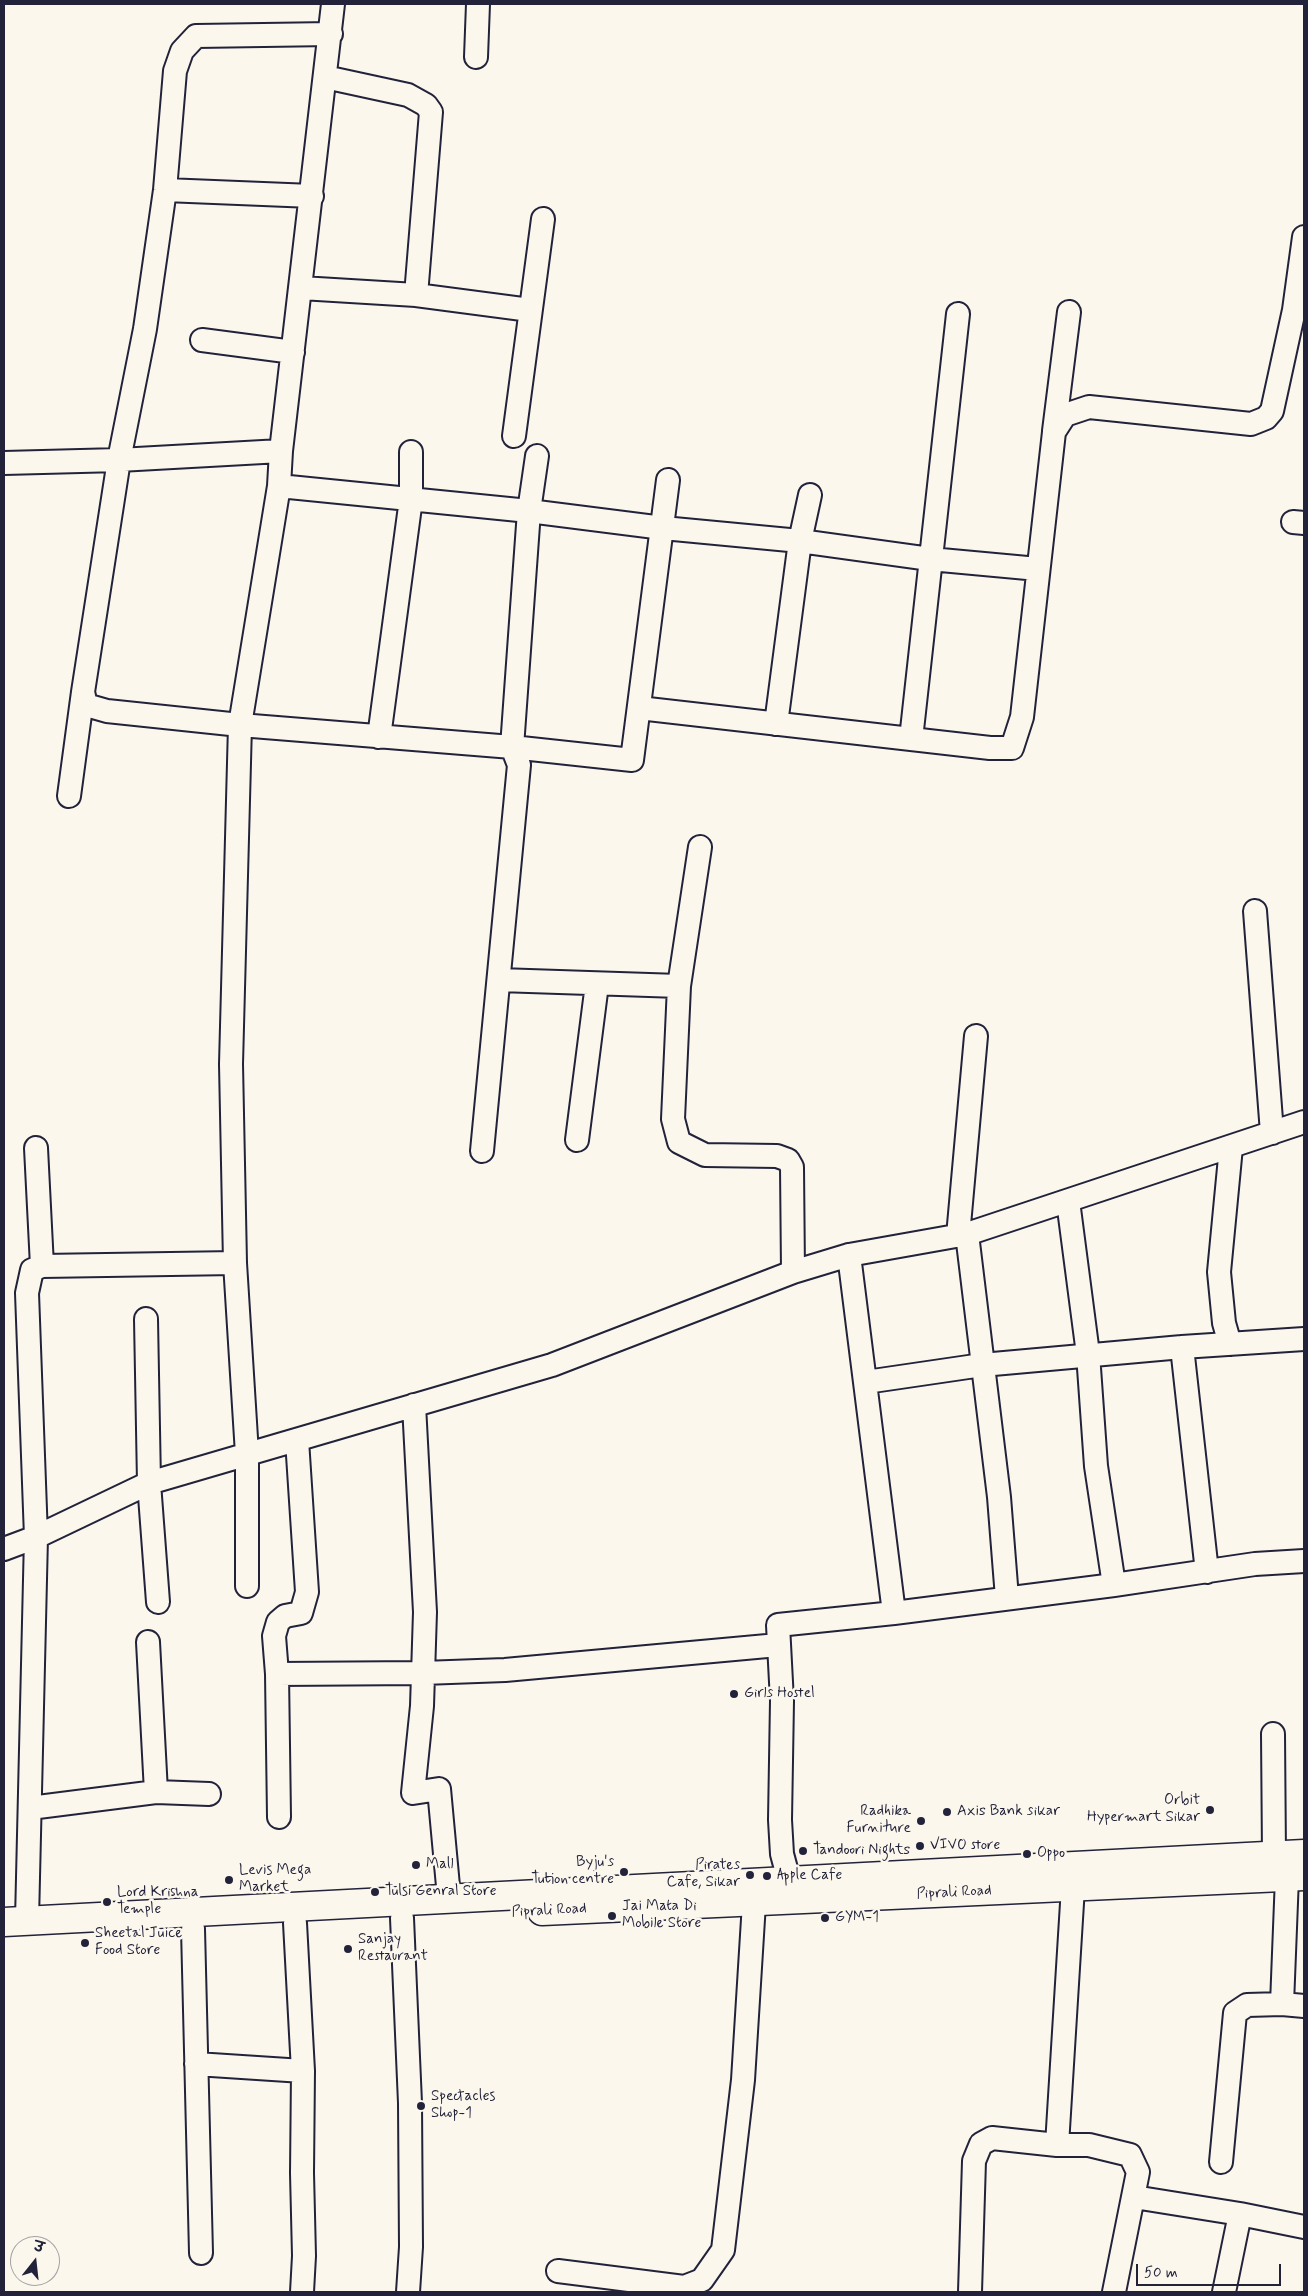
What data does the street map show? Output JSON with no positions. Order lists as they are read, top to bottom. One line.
{"streets":{"main road":["Piprali Road"]},"places":["Girls Hostel","Orbit Hypermart Sikar","Axis Bank sikar","Radhika Furniture","VIVO store","Tandoori Nights","Oppo","Mall","Byju's Tution centre","Pirates Cafe, Sikar","Apple Cafe","Levis Mega Market","Tulsi Genral Store","Lord Krishna Temple","Jai Mata Di Mobile Store","GYM-1","Sheetal Juice Food Store","Sanjay Restaurant","Spectacles Shop-1"],"scale_bar":"50 m","north":"top"}
